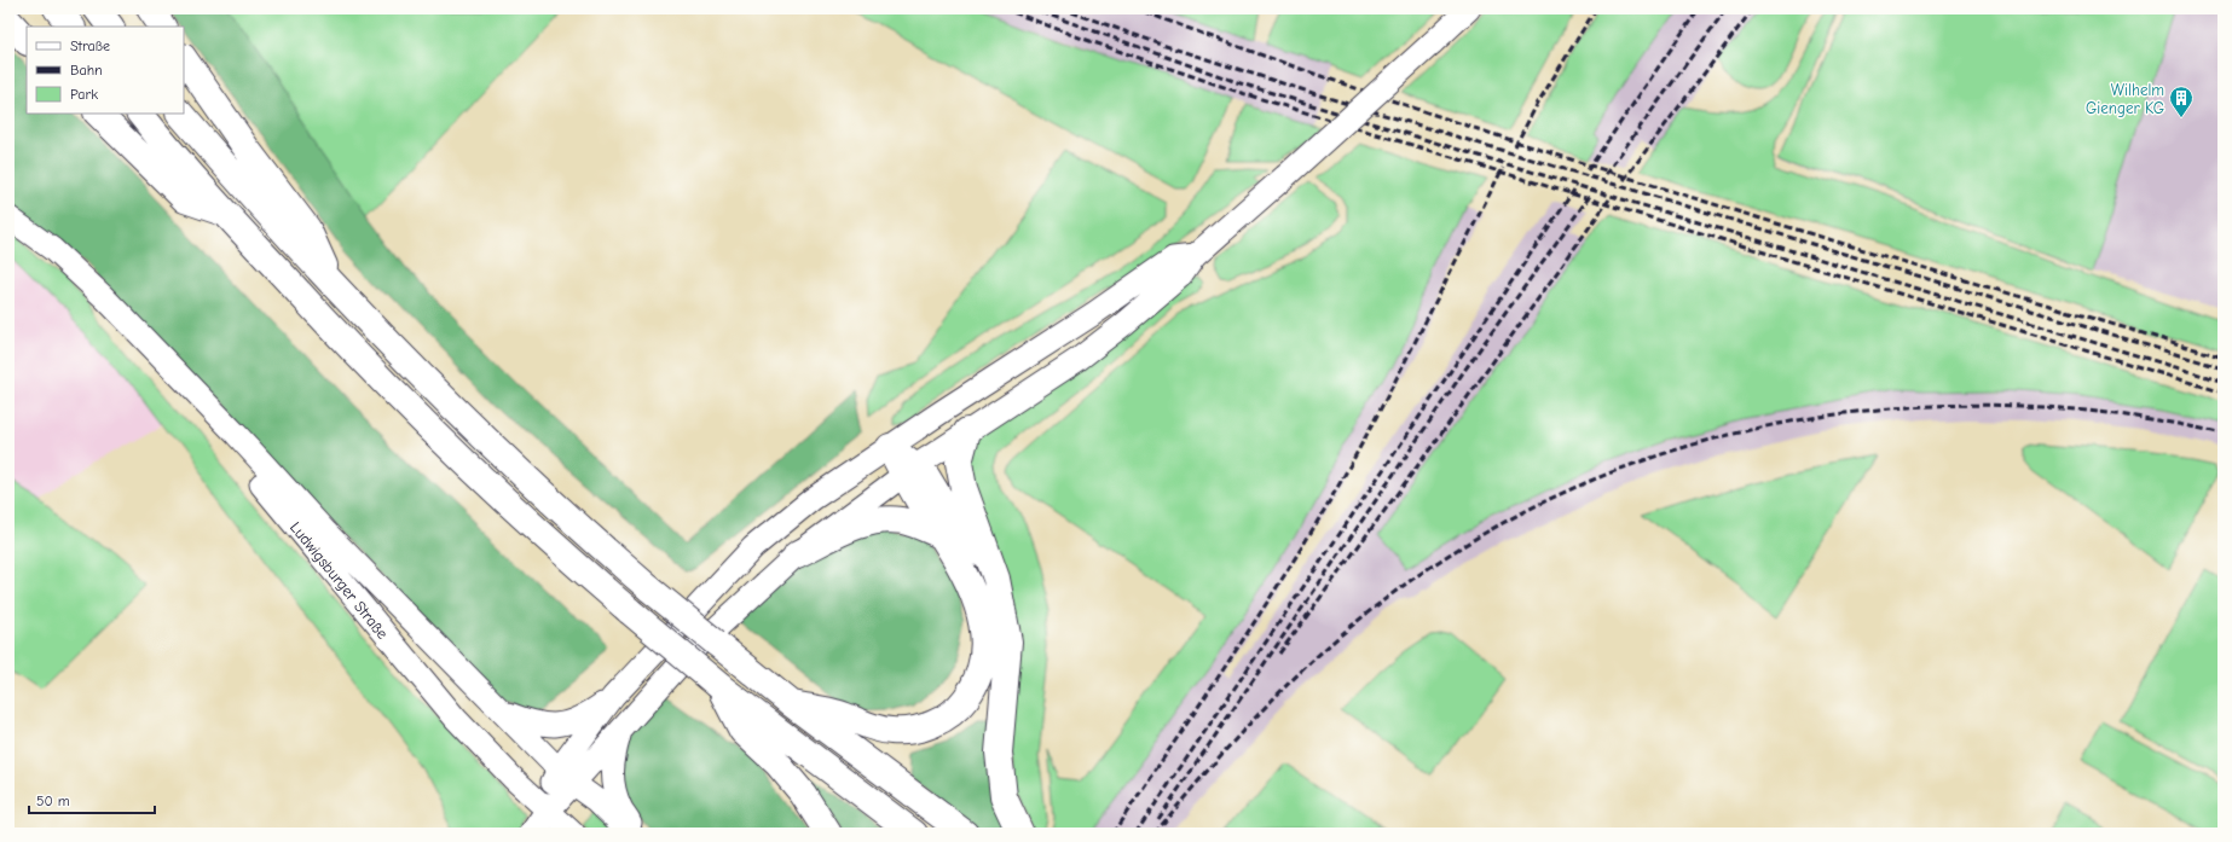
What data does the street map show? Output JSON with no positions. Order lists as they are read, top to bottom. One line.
{"streets":{"main road":["Ludwigsburger Straße"]},"places":{"building":["Wilhelm Gienger KG"]},"legend":["Straße","Bahn","Park"],"scale_bar":"50 m"}
